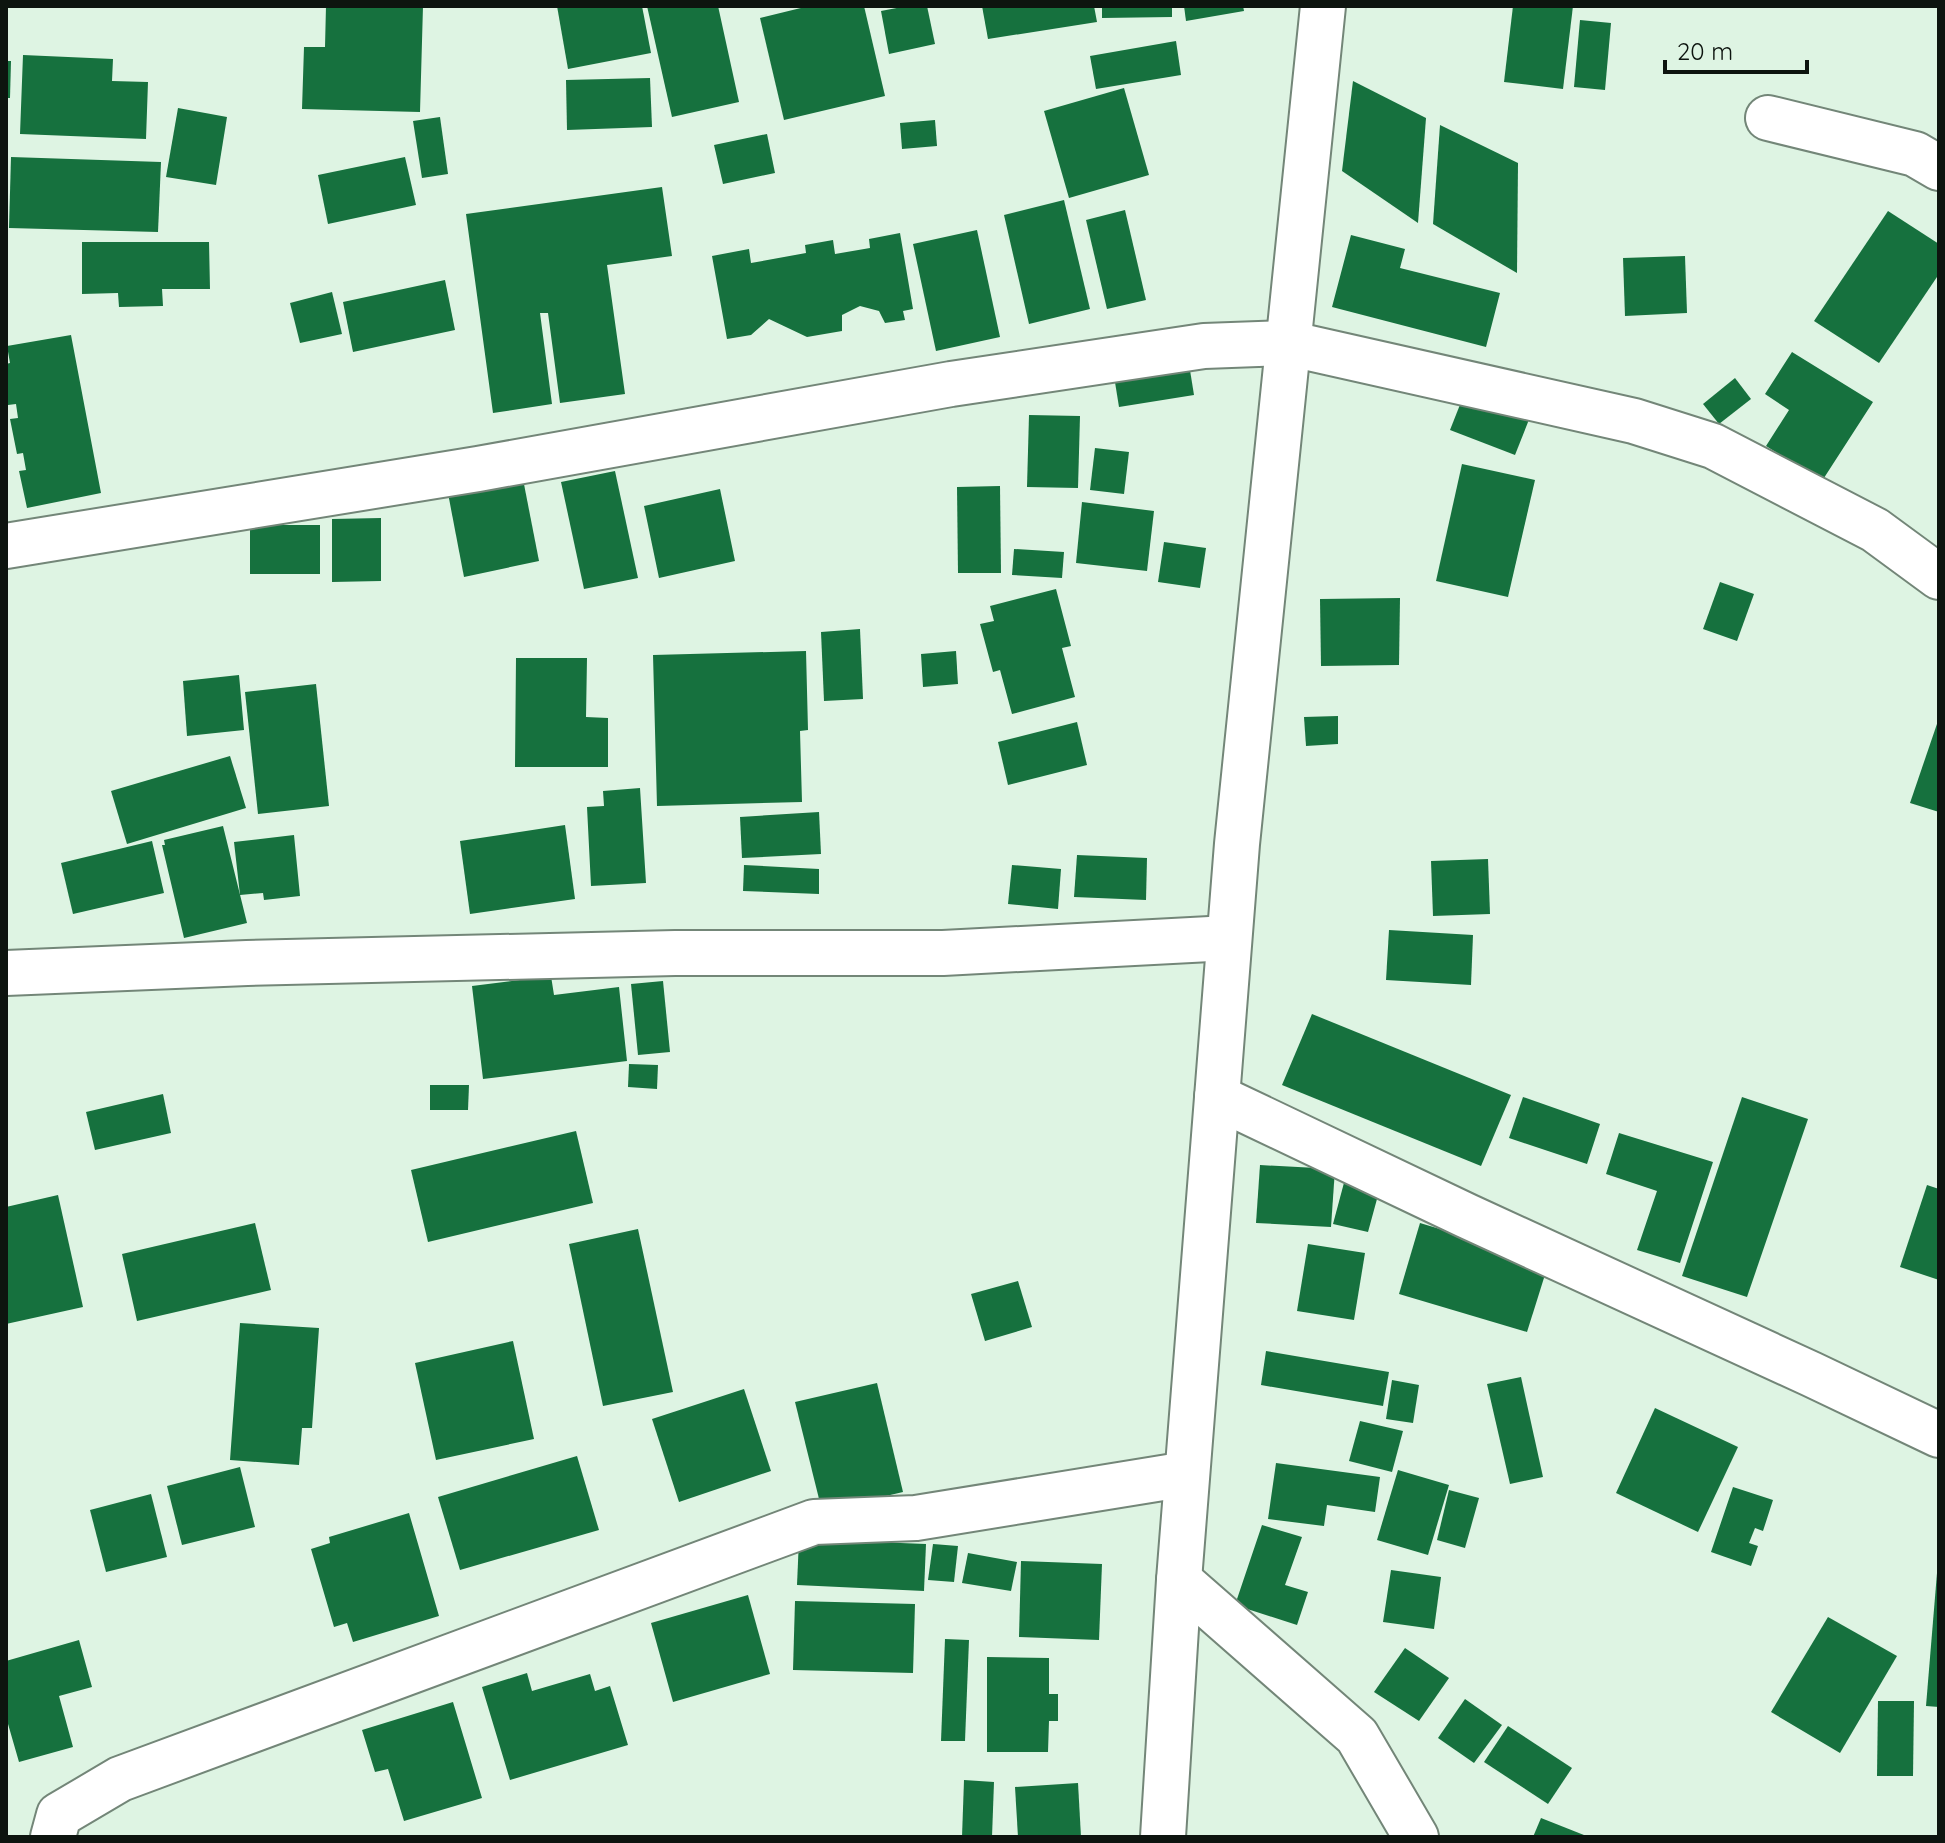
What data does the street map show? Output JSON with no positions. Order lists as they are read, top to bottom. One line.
{"scale_bar":"20 m"}
